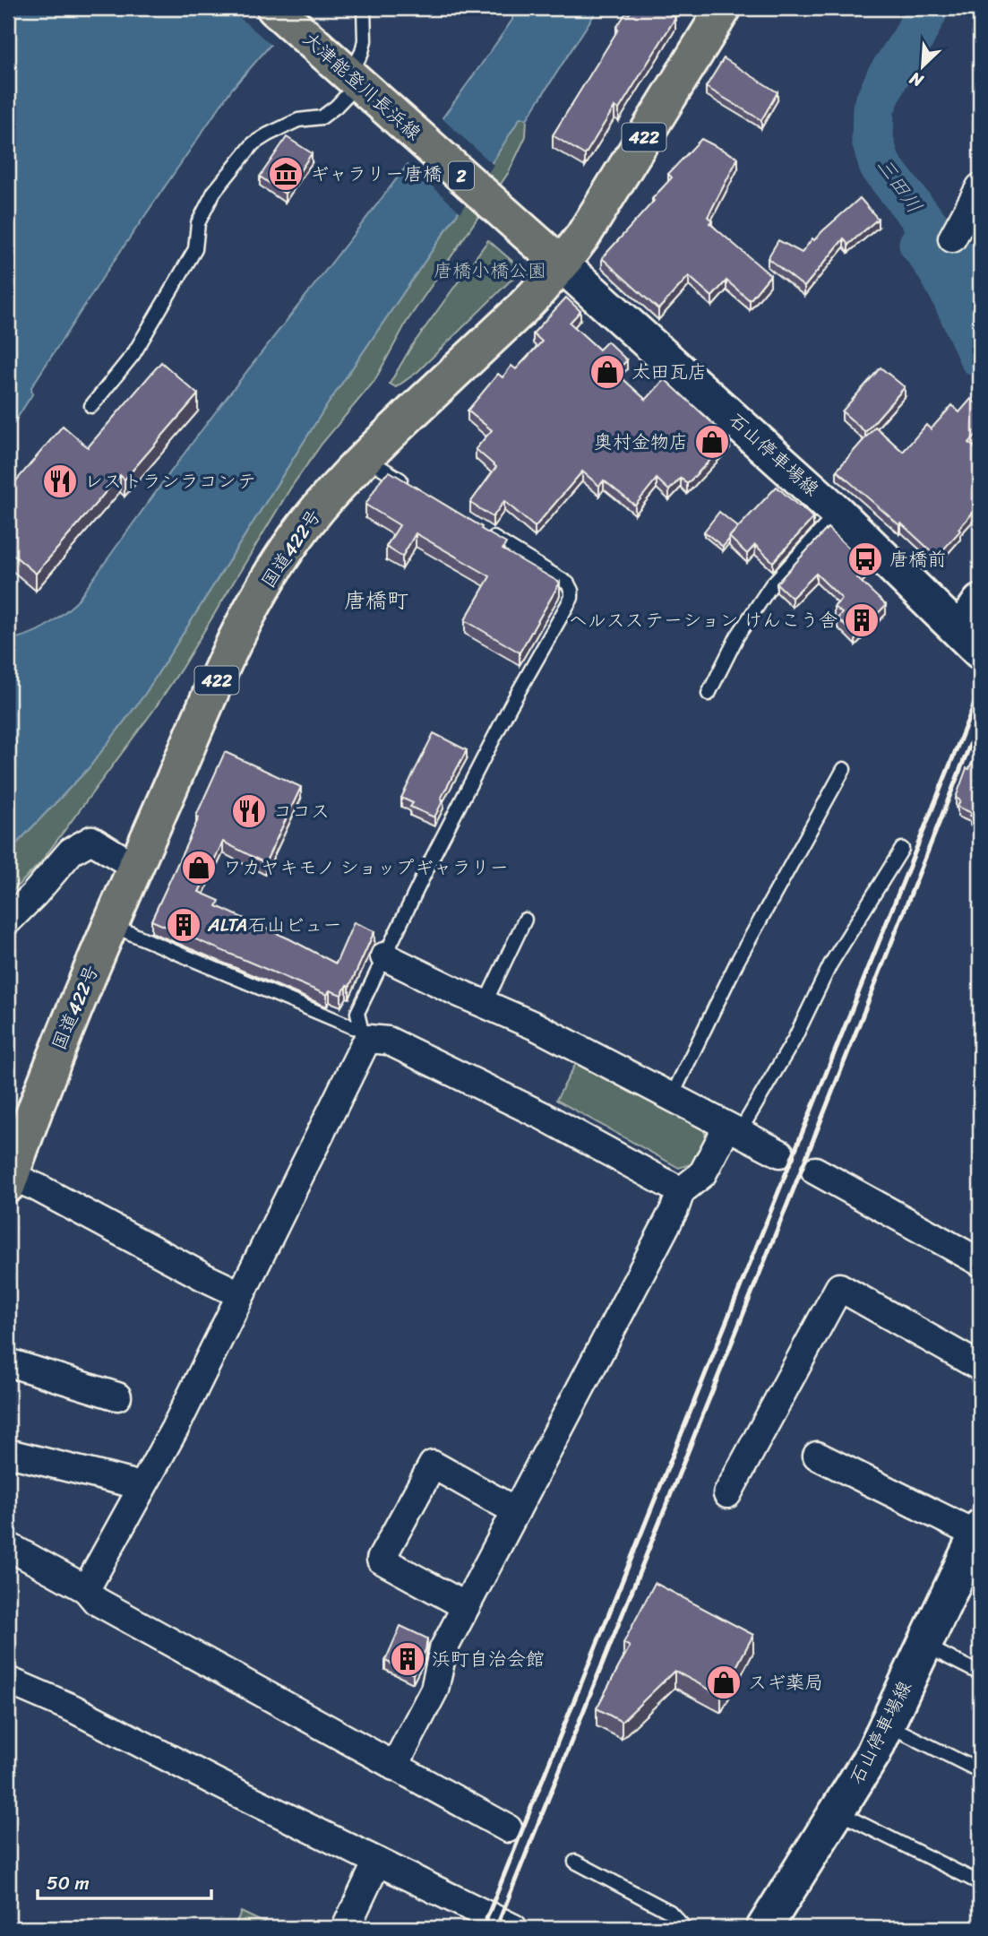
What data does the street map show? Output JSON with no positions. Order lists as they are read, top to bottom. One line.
{"streets":{"main road":["大津能登川長浜線","422","2","石山停車場線","国道422号"]},"crossings":[["大津能登川長浜線","石山停車場線"],["大津能登川長浜線","国道422号"],["石山停車場線","国道422号"]],"districts":["唐橋町"],"water":["三田川"],"parks":["唐橋小橋公園"],"places":{"museum":["ギャラリー唐橋"],"shop":["太田瓦店","奥村金物店","ワカヤキモノ ショップギャラリー","スギ薬局"],"restaurant":["レストランラコンテ","ココス"],"bus stop":["唐橋前"],"building":["ヘルスステーション けんこう舎","ALTA石山ビュー","浜町自治会館"]},"scale_bar":"50 m","north":"bottom left"}
